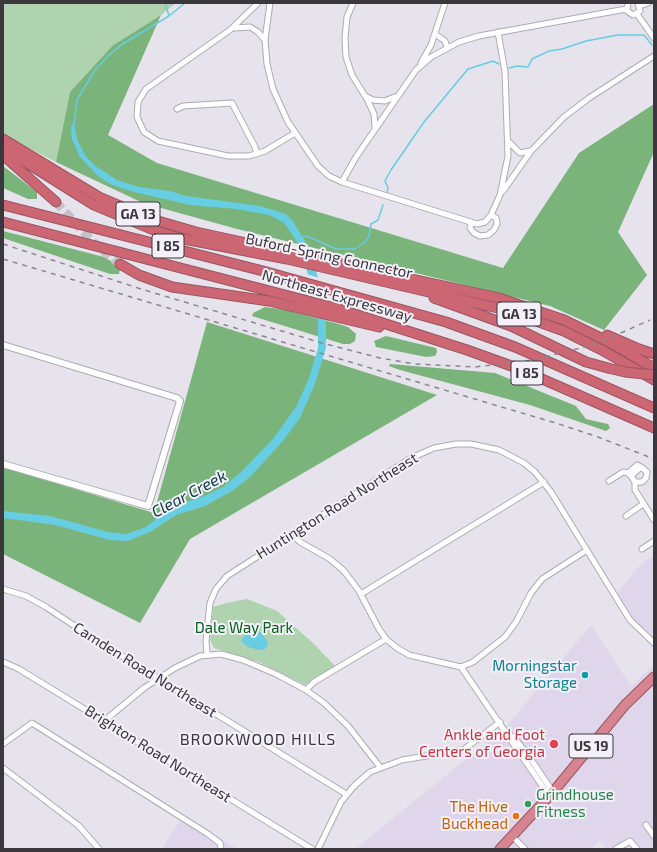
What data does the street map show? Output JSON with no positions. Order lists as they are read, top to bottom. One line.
{"streets":{"highway":["GA 13","I 85","Buford-Spring Connector","Northeast Expressway","US 19"],"street":["Huntington Road Northeast","Camden Road Northeast","Brighton Road Northeast"]},"districts":["BROOKWOOD HILLS"],"water":["Clear Creek"],"parks":["Dale Way Park"],"places":["Morningstar Storage","Ankle and Foot Centers of Georgia","Grindhouse Fitness","The Hive Buckhead"]}
